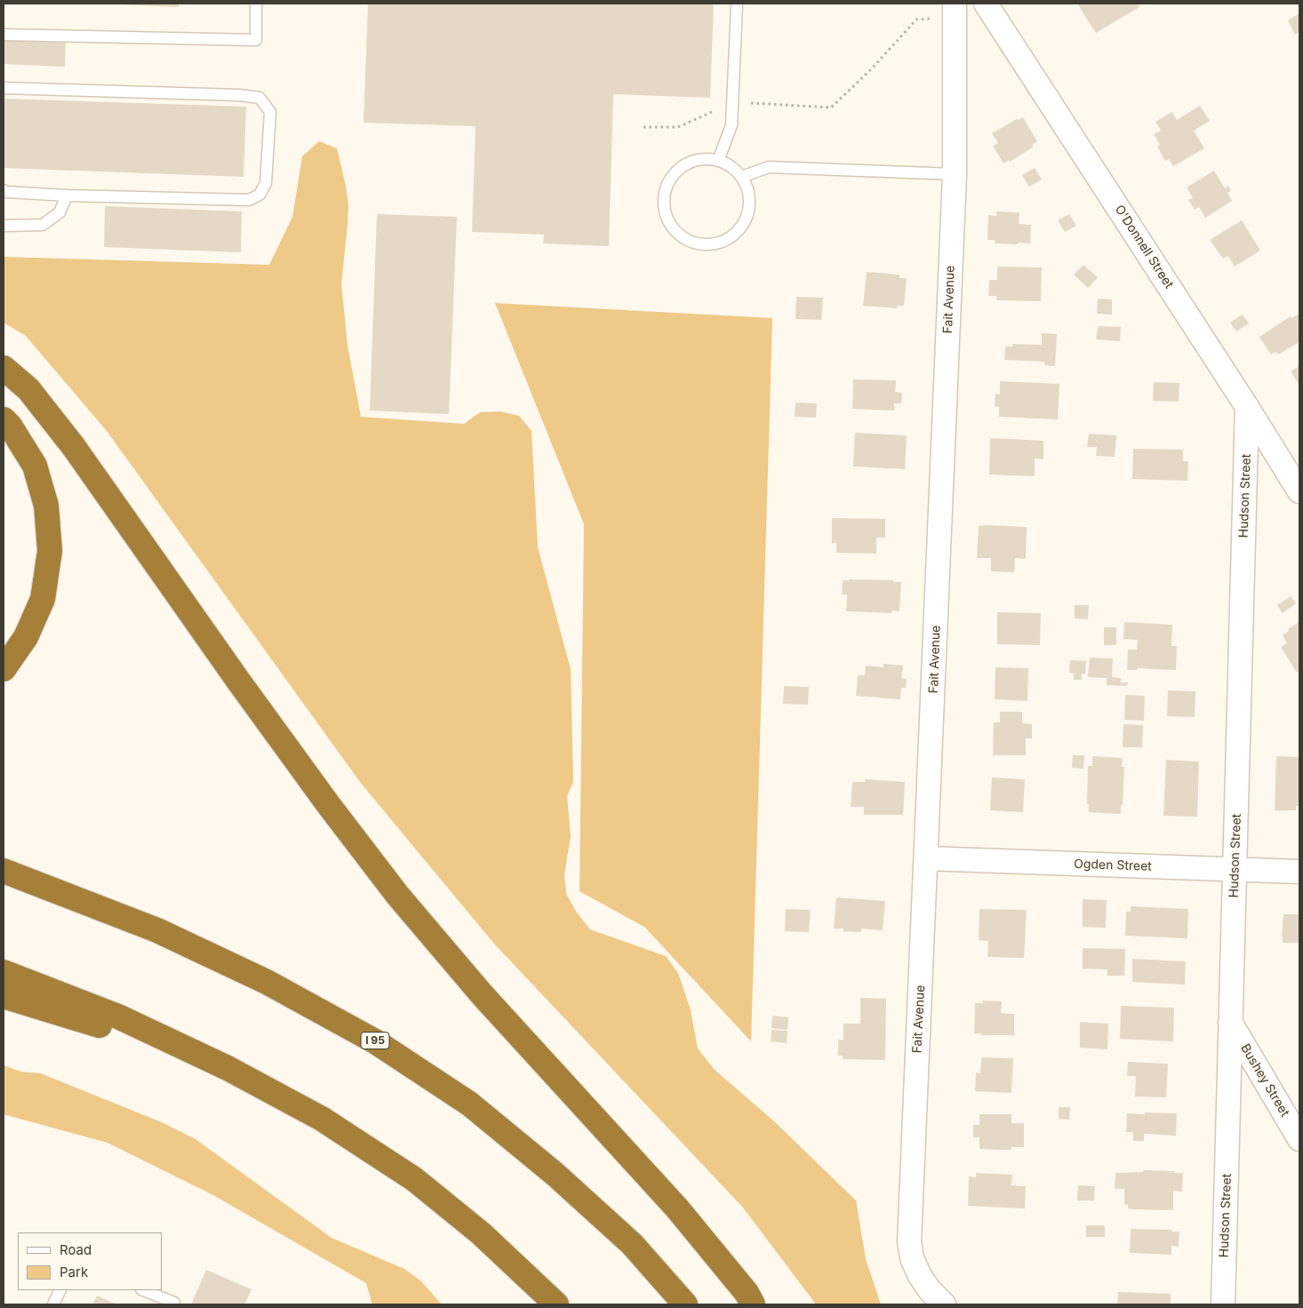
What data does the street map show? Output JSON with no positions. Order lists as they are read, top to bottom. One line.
{"streets":{"highway":["I 95"],"street":["O'Donnell Street","Fait Avenue","Hudson Street","Ogden Street","Bushey Street"]},"crossings":[["O'Donnell Street","Hudson Street"],["Fait Avenue","Ogden Street"],["Hudson Street","Ogden Street"],["Hudson Street","Bushey Street"]],"legend":["Road","Park"]}
